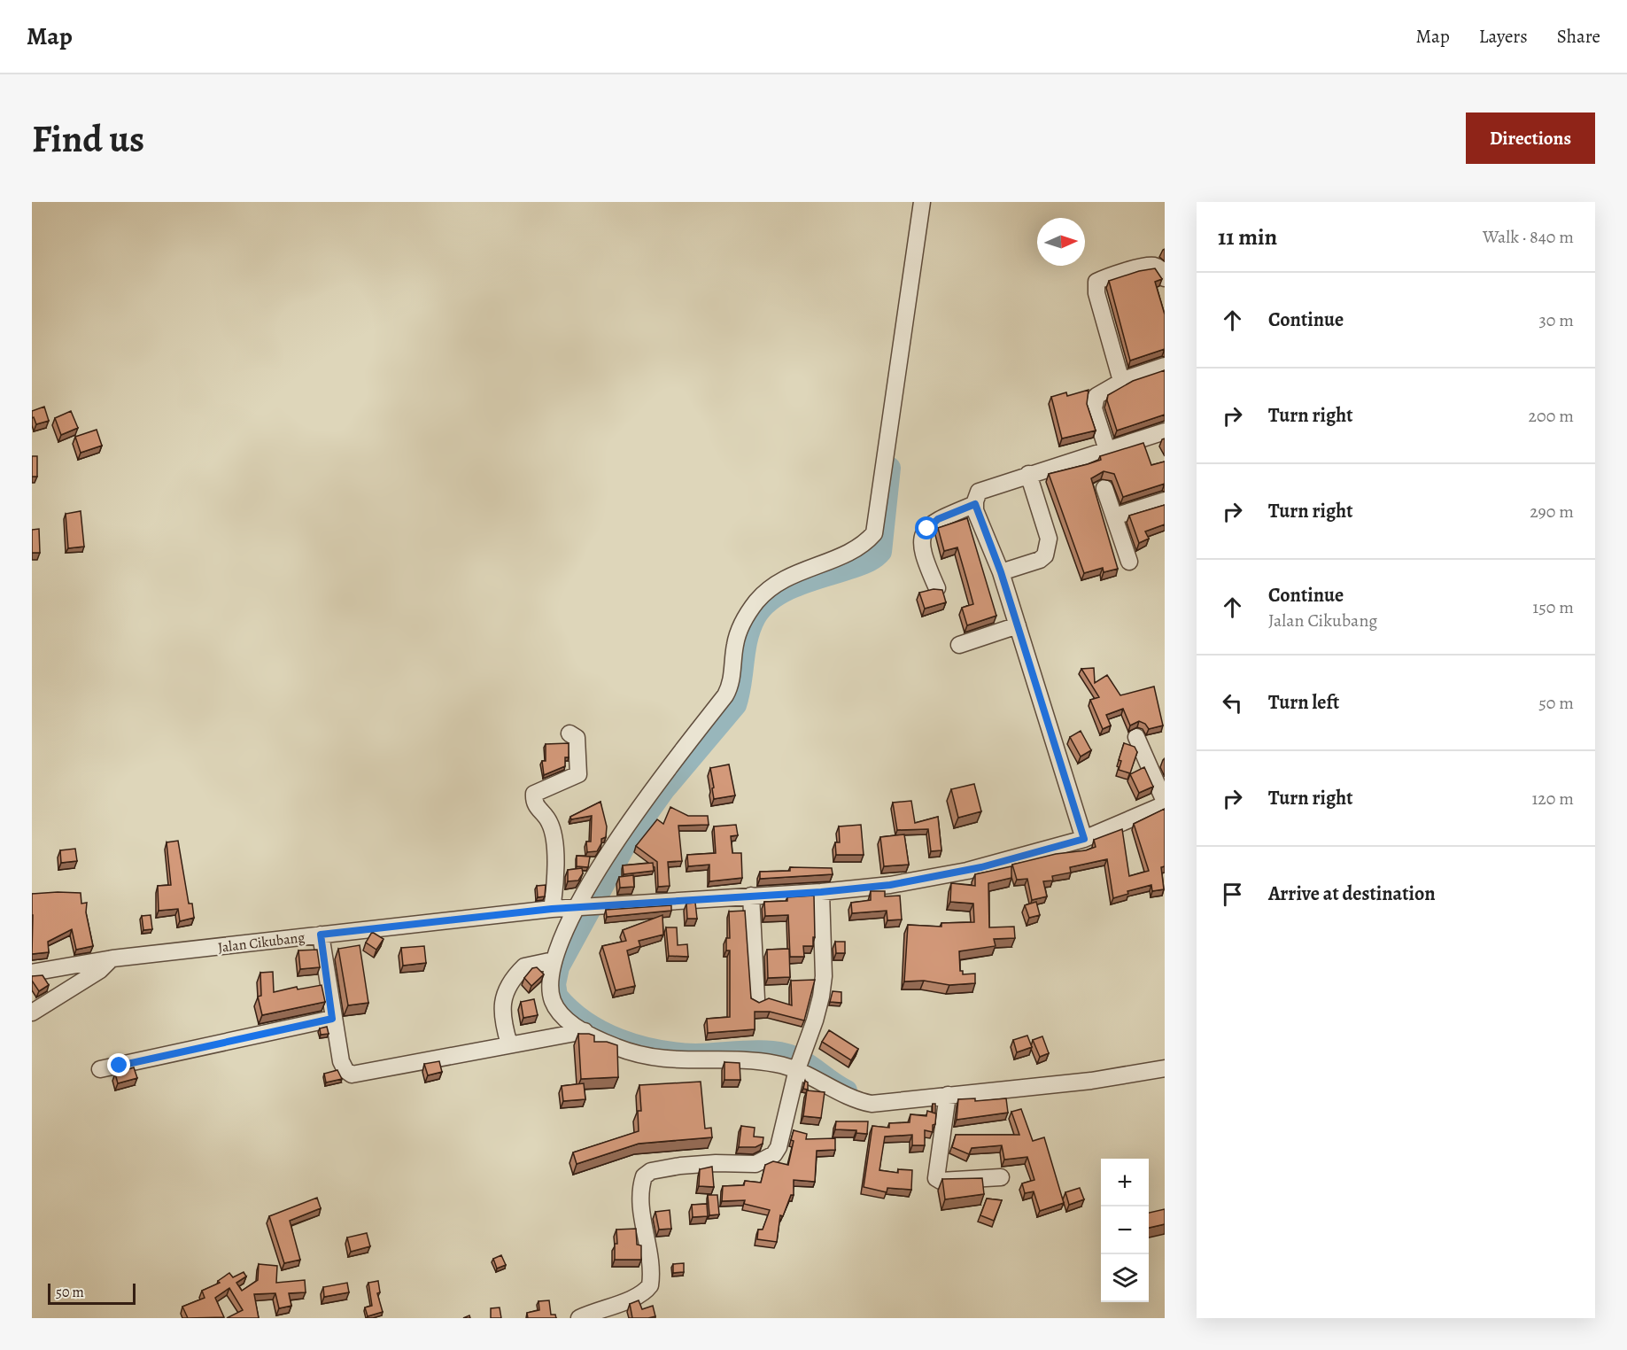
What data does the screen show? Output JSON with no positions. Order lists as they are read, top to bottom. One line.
{"streets":{"street":["Jalan Cikubang"]},"scale_bar":"50 m","north":"right","page":{"header":"Map","nav":["Map","Layers","Share"],"buttons":"Directions","title":"Find us","heading":["11 min","Walk · 840 m"],"list":[["Continue","30 m"],["Turn right","200 m"],["Turn right","290 m"],["Continue","Jalan Cikubang","150 m"],["Turn left","50 m"],["Turn right","120 m"],"Arrive at destination"],"map_buttons":["+","−"],"scale":"50 m"}}
